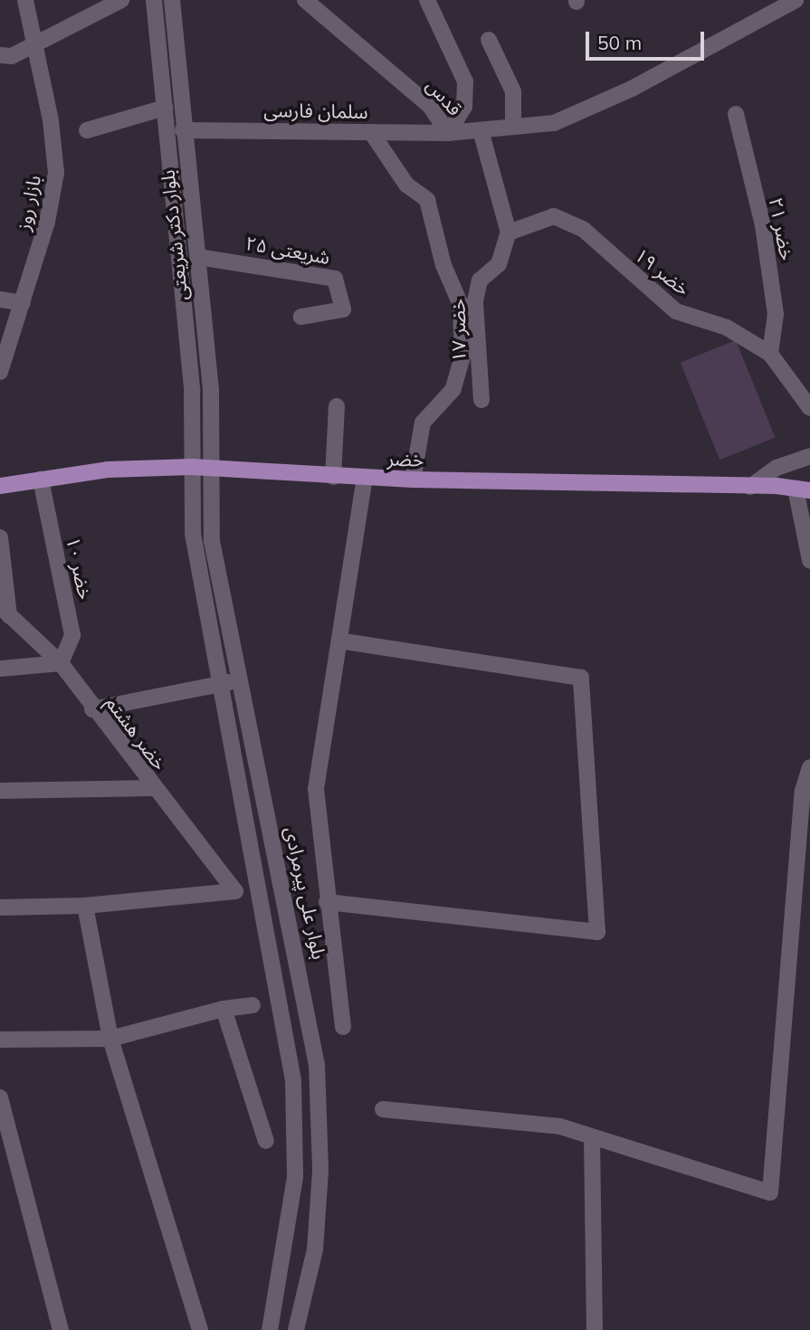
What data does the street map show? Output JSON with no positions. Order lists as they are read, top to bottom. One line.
{"streets":{"main road":["خضر"],"street":["قدس","سلمان فارسی","بازار روز","خضر ۲۱","بلوار دکتر شریعتی","شریعتی ۲۵","خضر ۱۹","خضر ۱۷","خضر ۱۰","خضر هشتم","بلوار علی پیرمرادی"]},"crossings":[["قدس","سلمان فارسی"],["سلمان فارسی","بلوار دکتر شریعتی"],["خضر ۲۱","خضر ۱۹"],["بلوار دکتر شریعتی","شریعتی ۲۵"],["بلوار دکتر شریعتی","خضر"],["بلوار دکتر شریعتی","بلوار علی پیرمرادی"],["خضر ۱۹","خضر ۱۷"],["خضر","خضر ۱۰"],["خضر","بلوار علی پیرمرادی"],["خضر ۱۰","خضر هشتم"]],"scale_bar":"50 m"}
